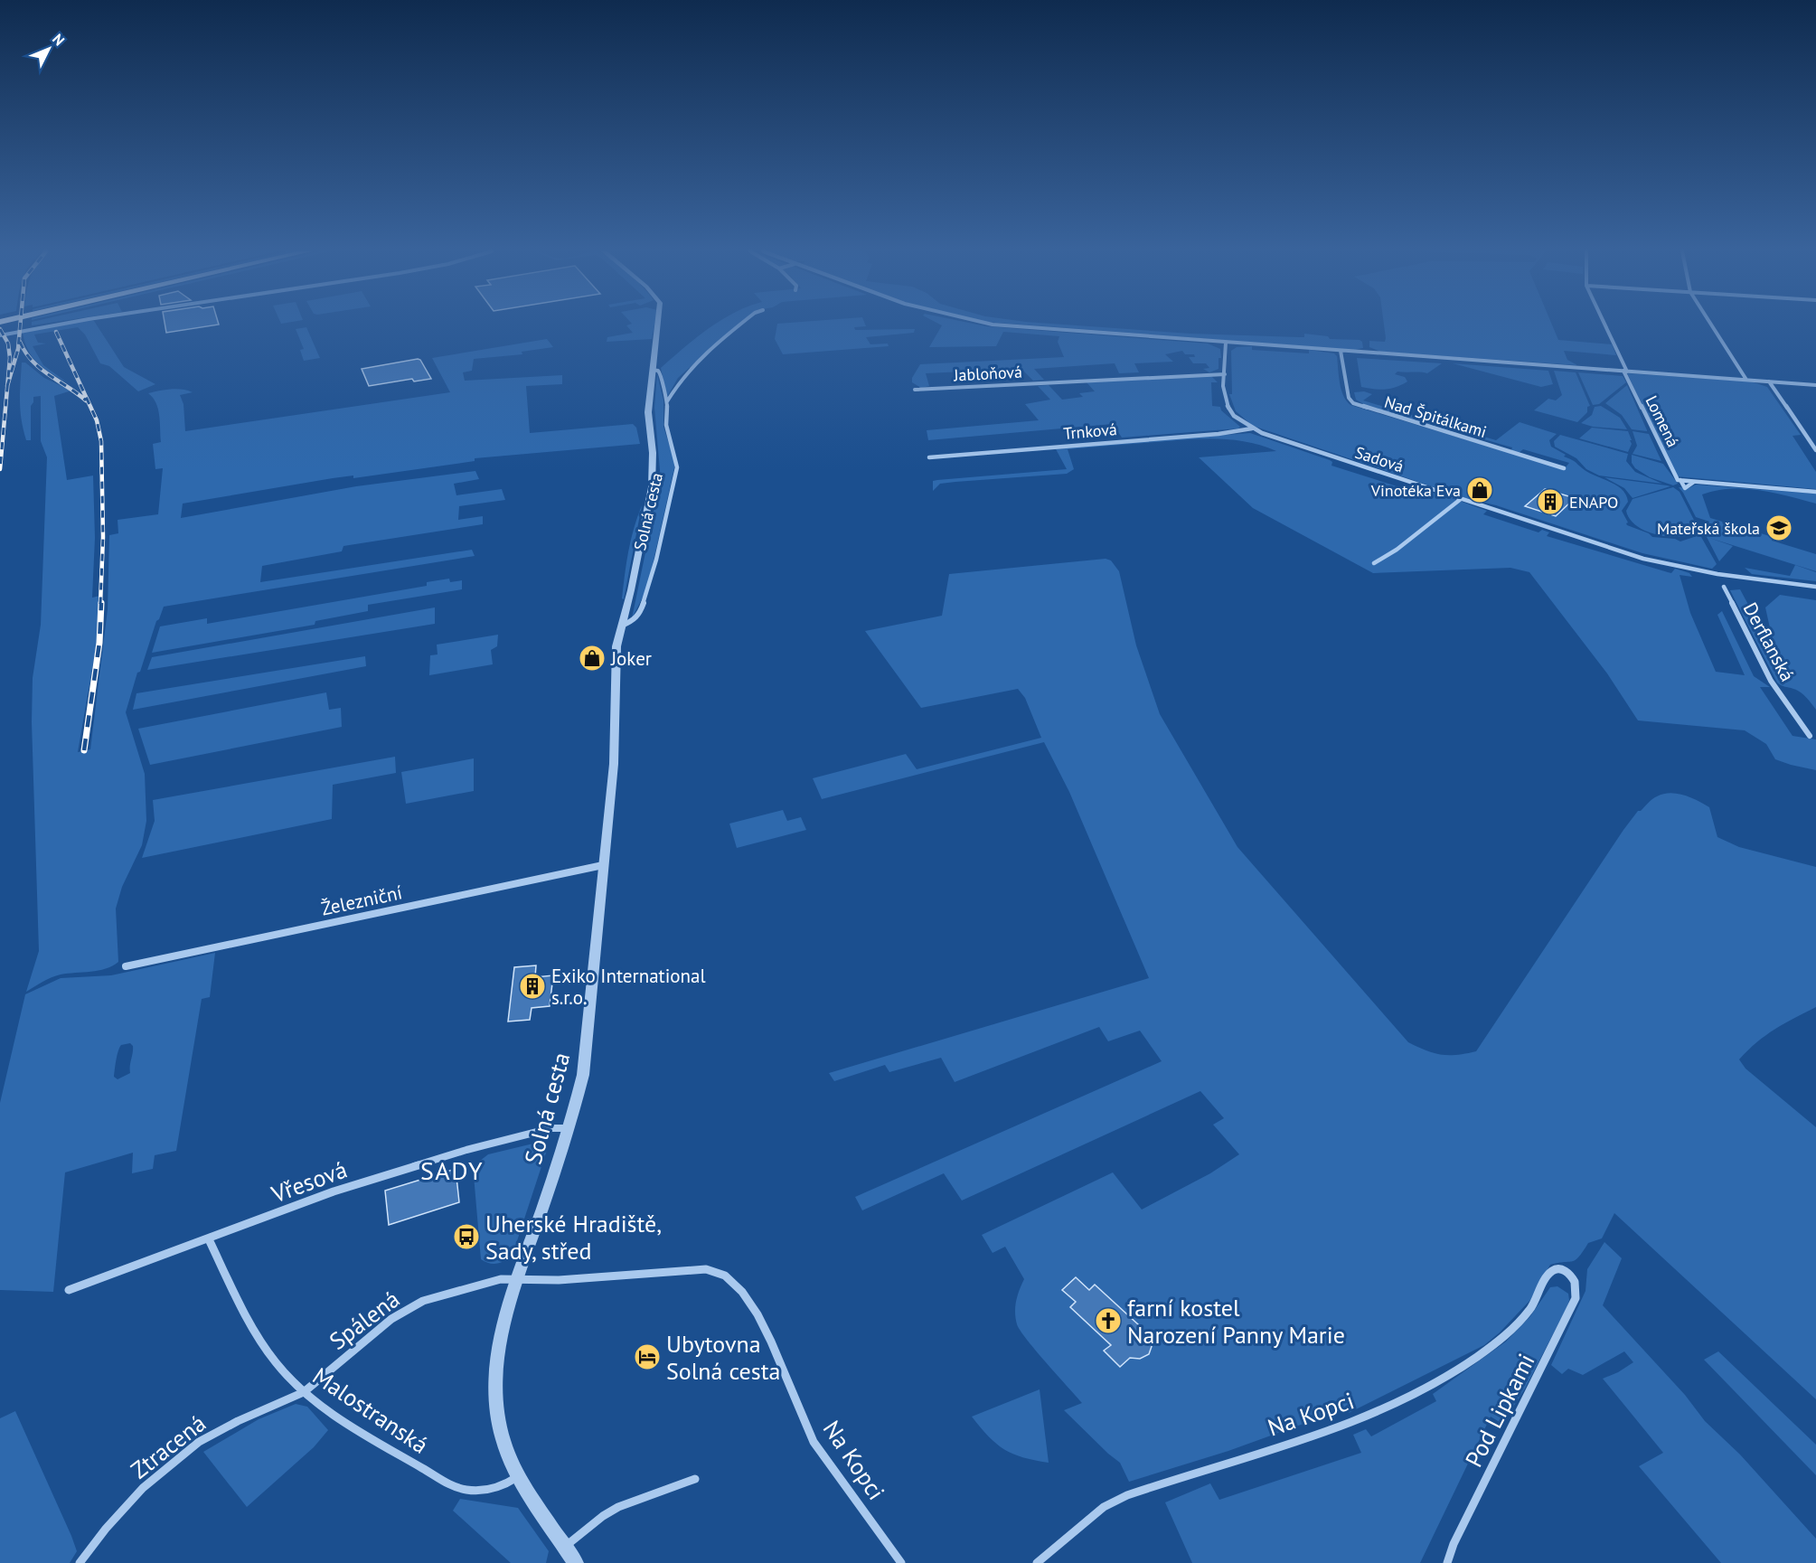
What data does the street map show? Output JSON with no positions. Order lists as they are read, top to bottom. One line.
{"streets":{"street":["Jabloňová","Nad Špitálkami","Lomená","Trnková","Sadová","Solná cesta","Derflanská","Železniční","Vřesová","Spálená","Malostranská","Pod Lipkami","Na Kopci","Ztracená"]},"crossings":[["Jabloňová","Sadová"],["Trnková","Sadová"],["Solná cesta","Železniční"],["Solná cesta","Vřesová"],["Solná cesta","Spálená"],["Solná cesta","Malostranská"],["Solná cesta","Na Kopci"],["Vřesová","Malostranská"],["Spálená","Malostranská"],["Spálená","Na Kopci"],["Spálená","Ztracená"],["Malostranská","Ztracená"],["Pod Lipkami","Na Kopci"]],"districts":["SADY"],"places":{"shop":["Vinotéka Eva","Joker"],"building":["ENAPO","Exiko International s.r.o."],"school or university":["Mateřská škola"],"bus stop":["Uherské Hradiště, Sady, střed"],"church":["farní kostel Narození Panny Marie"],"hotel":["Ubytovna Solná cesta"]},"north":"top right"}
